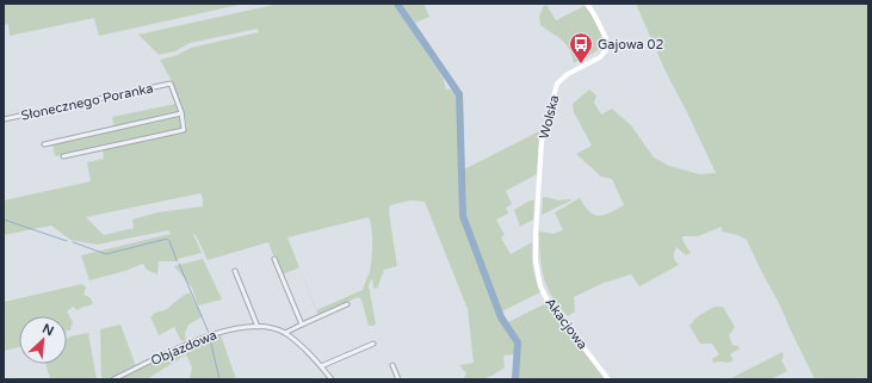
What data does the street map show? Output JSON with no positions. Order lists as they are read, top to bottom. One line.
{"streets":{"street":["Słonecznego Poranka","Wolska","Akacjowa","Objazdowa"]},"crossings":[["Wolska","Akacjowa"]],"places":{"bus stop":["Gajowa 02"]},"north":"top right"}
